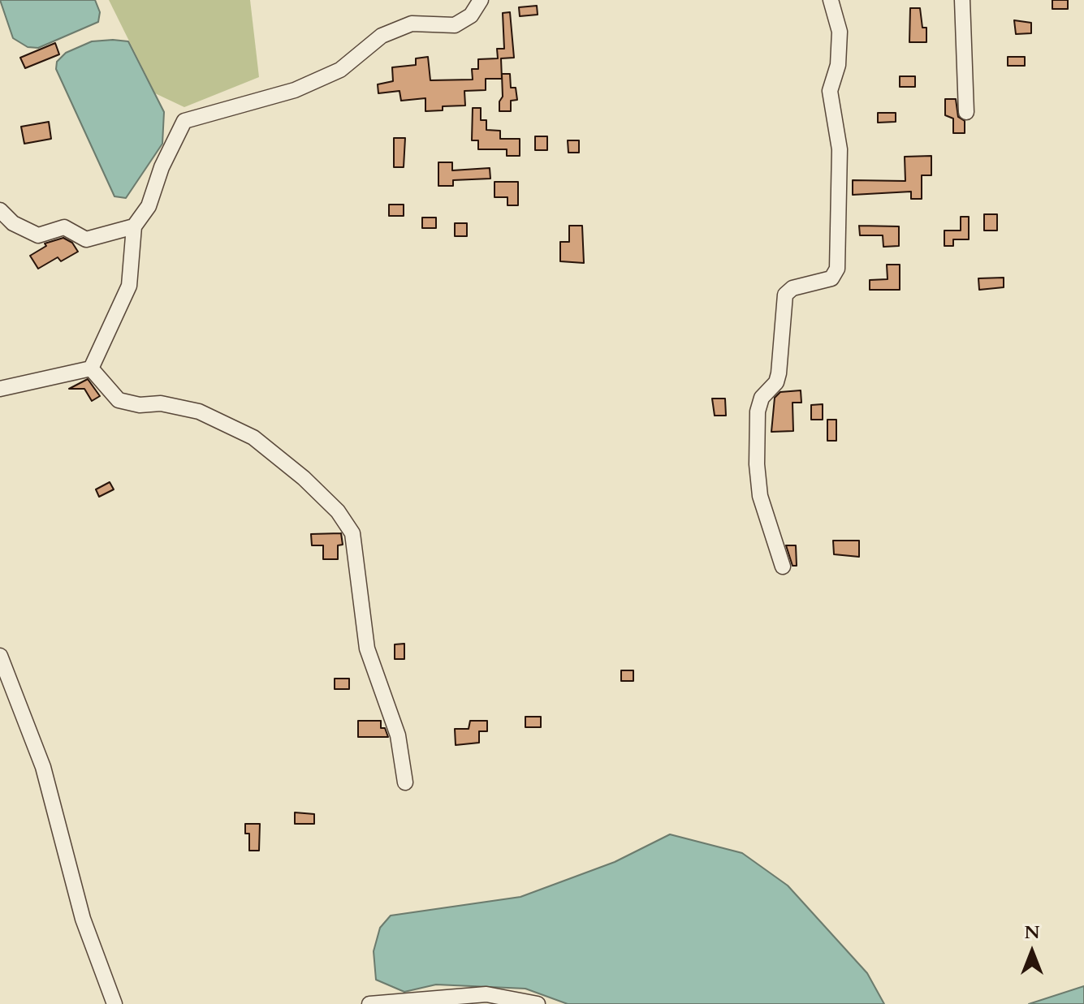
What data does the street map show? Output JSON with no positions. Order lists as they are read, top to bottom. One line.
{"north":"top"}
